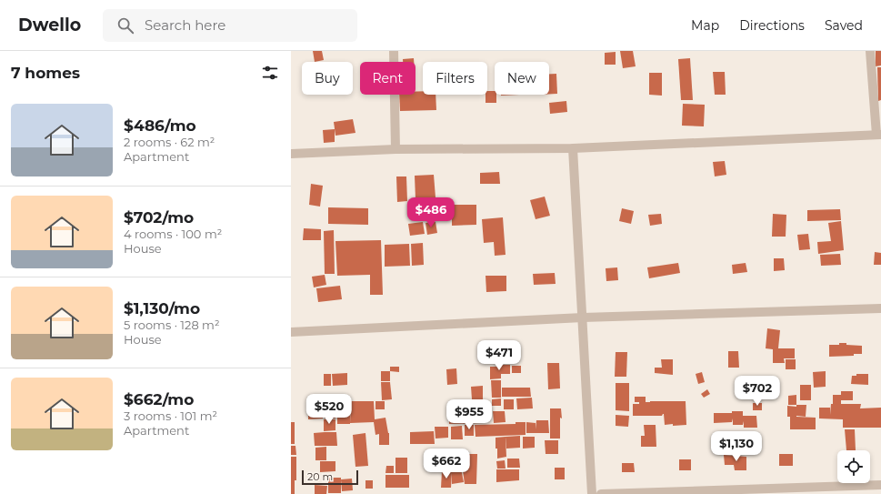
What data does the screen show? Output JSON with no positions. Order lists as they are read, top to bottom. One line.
{"scale_bar":"20 m","page":{"header":"Dwello","search":"Search here","nav":["Map","Directions","Saved"],"heading":"7 homes","chip":["Buy","Rent","Filters","New"],"list":[{"name":"$486/mo","note":"2 rooms · 62 m² · Apartment"},{"name":"$702/mo","note":"4 rooms · 100 m² · House"},{"name":"$1,130/mo","note":"5 rooms · 128 m² · House"},{"name":"$662/mo","note":"3 rooms · 101 m² · Apartment"}],"price":["$486","$471","$702","$520","$955","$1,130","$662"],"scale":"20 m"}}
